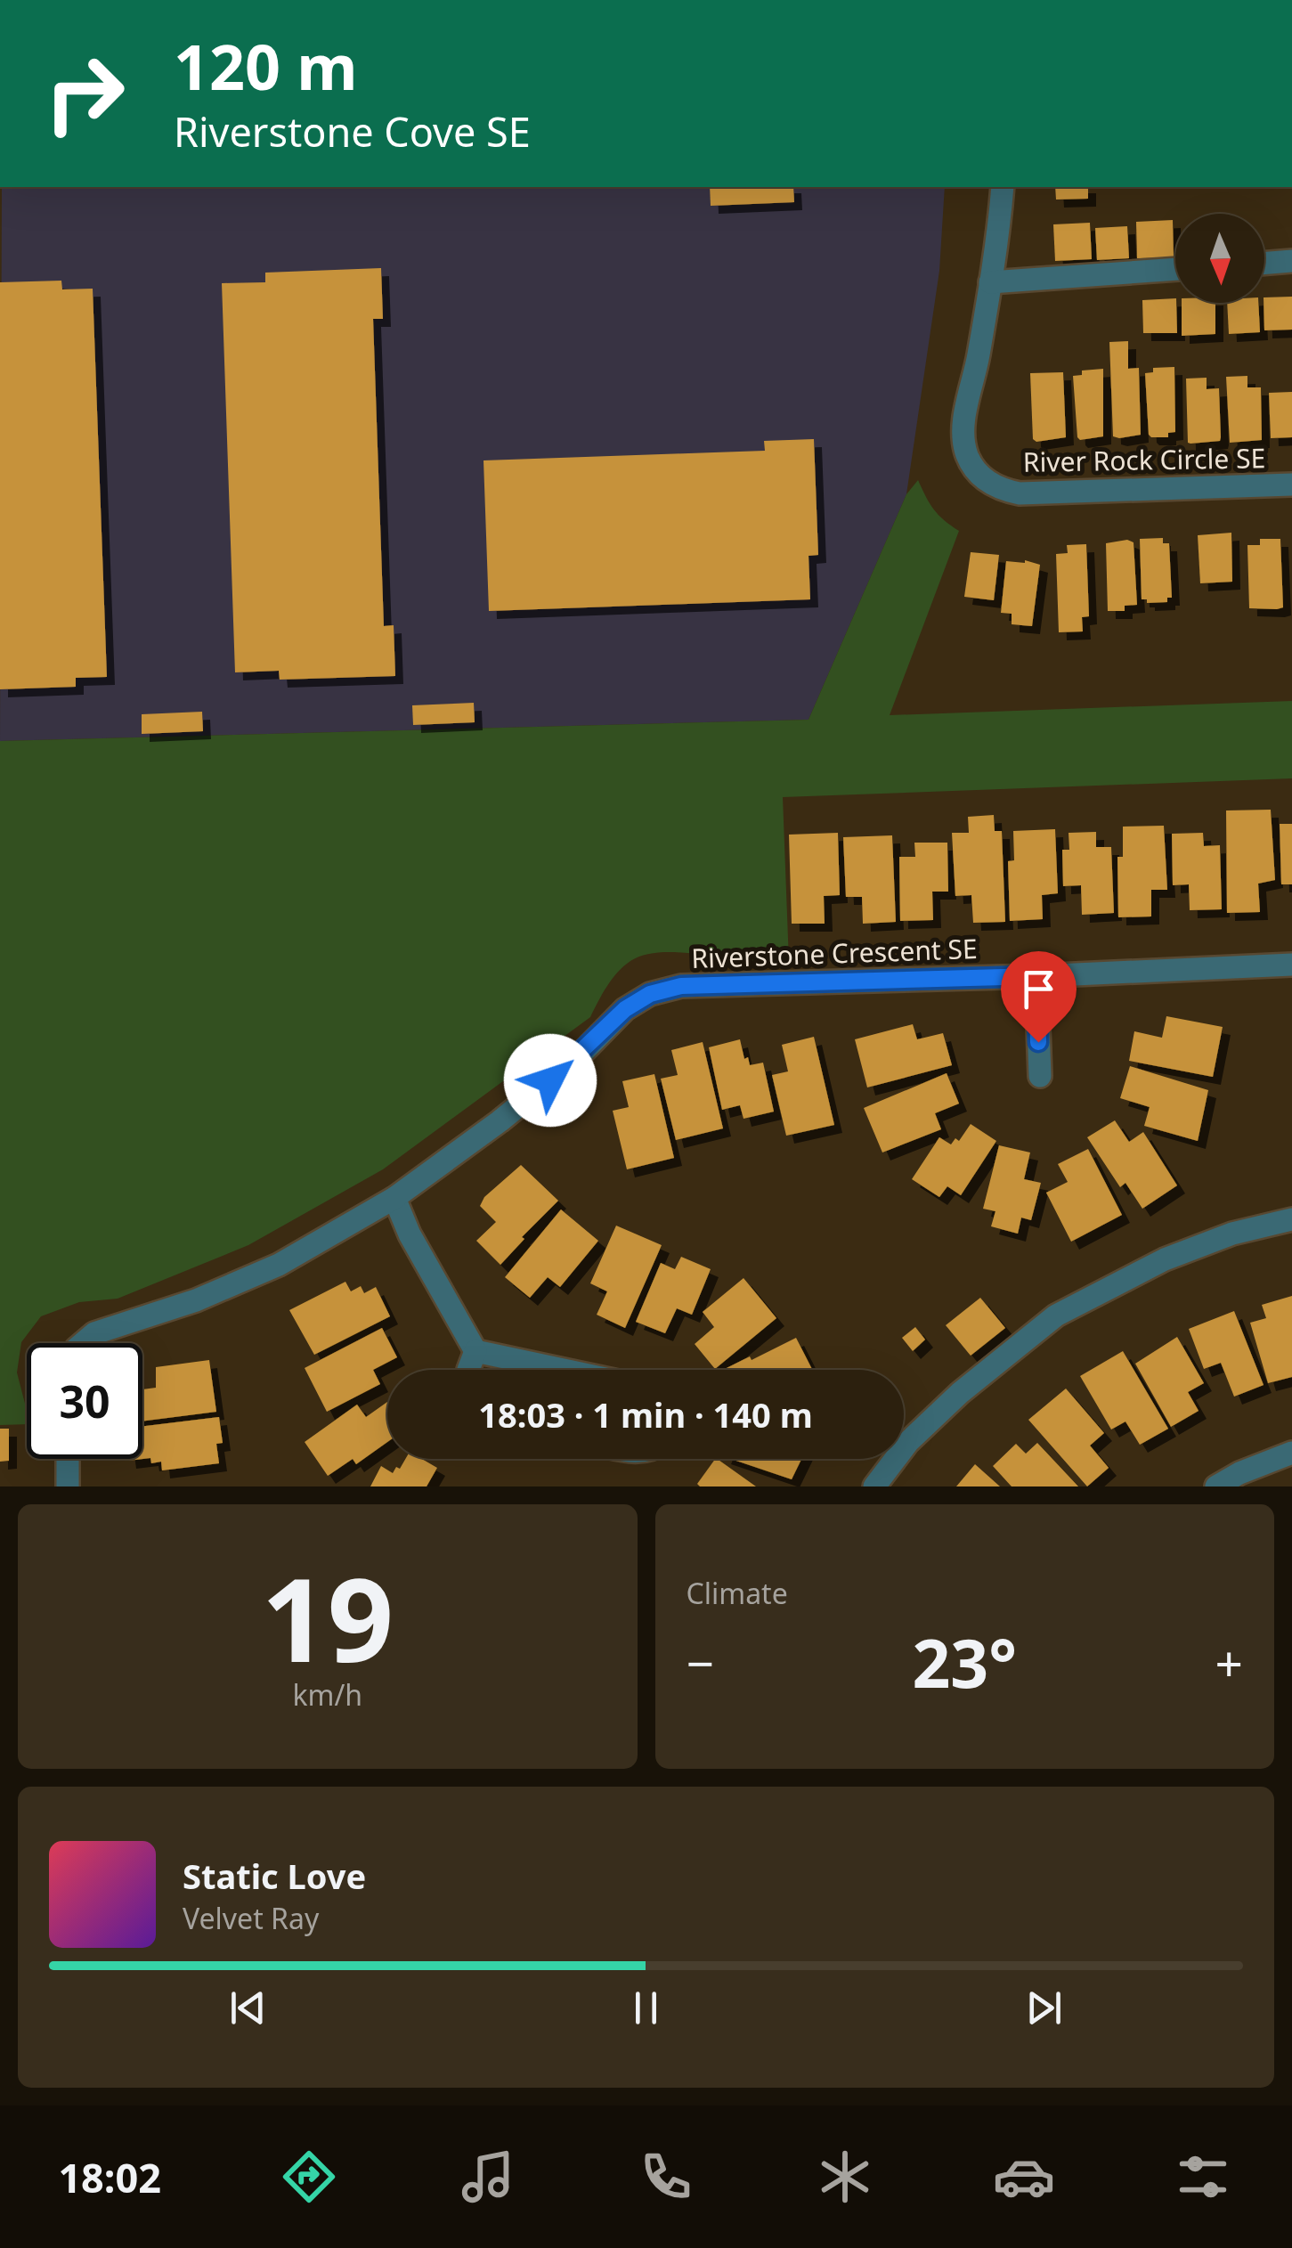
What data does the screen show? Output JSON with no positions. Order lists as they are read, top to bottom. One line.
{"streets":{"street":["River Rock Circle SE","Riverstone Crescent SE"]},"north":"bottom","page":{"turn":["120 m","Riverstone Cove SE"],"limit":"30","trip":"18:03 · 1 min · 140 m","tile":[["19","km/h"],"Climate"],"heat":["−","23°","+"],"song":["Static Love","Velvet Ray"],"tabs":"18:02"}}
